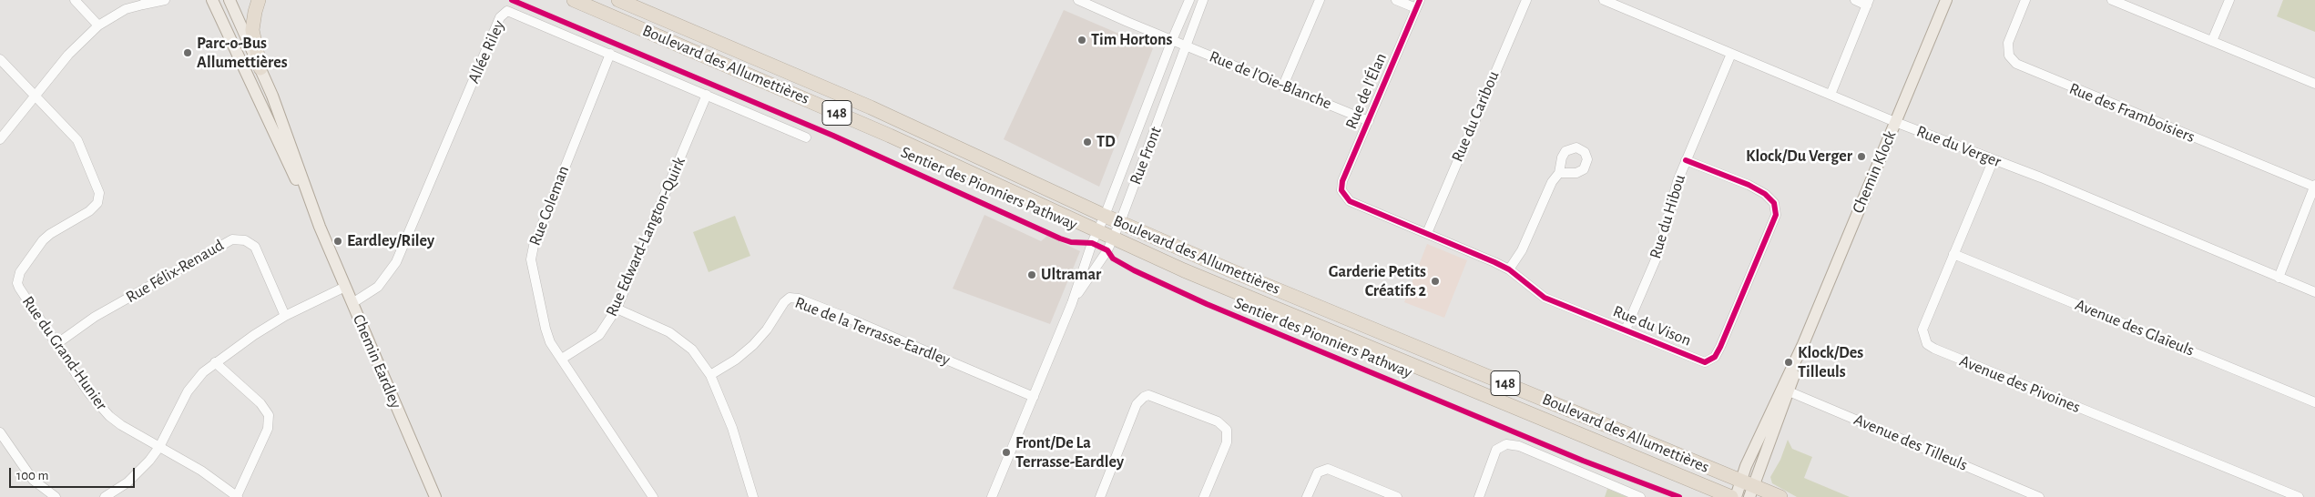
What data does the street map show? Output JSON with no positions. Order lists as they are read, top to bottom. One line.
{"streets":{"highway":["Boulevard des Allumettières","148"],"main road":["Chemin Klock","Chemin Eardley"],"street":["Allée Riley","Rue de l'Oie-Blanche","Rue de l'Élan","Rue des Framboisiers","Rue du Caribou","Rue du Verger","Rue Front","Rue Coleman","Rue du Hibou","Rue Edward-Langton-Quirk","Rue Félix-Renaud","Rue du Vison","Avenue des Glaïeuls","Rue de la Terrasse-Eardley","Rue du Grand-Hunier","Avenue des Pivoines","Avenue des Tilleuls"],"cycle path":["Sentier des Pionniers Pathway"]},"crossings":[["Allée Riley","Rue Coleman"],["Allée Riley","Rue Edward-Langton-Quirk"],["Allée Riley","Chemin Eardley"],["Boulevard des Allumettières","Rue Front"],["Boulevard des Allumettières","Chemin Klock"],["Rue de l'Oie-Blanche","Rue de l'Élan"],["Rue de l'Oie-Blanche","Rue Front"],["Rue de l'Élan","Rue du Vison"],["Rue du Caribou","Rue du Vison"],["Rue du Verger","Chemin Klock"],["Rue du Verger","Rue du Hibou"],["Rue du Verger","Avenue des Pivoines"],["Rue Front","Rue de la Terrasse-Eardley"],["Chemin Klock","Avenue des Tilleuls"],["Rue Coleman","Rue Edward-Langton-Quirk"],["Rue du Hibou","Rue du Vison"],["Rue Félix-Renaud","Rue du Grand-Hunier"],["Avenue des Glaïeuls","Avenue des Pivoines"]],"places":["Tim Hortons","Parc-o-Bus Allumettières","TD","Klock/Du Verger","Eardley/Riley","Ultramar","Garderie Petits Créatifs 2","Klock/Des Tilleuls","Front/De La Terrasse-Eardley"],"scale_bar":"100 m"}
